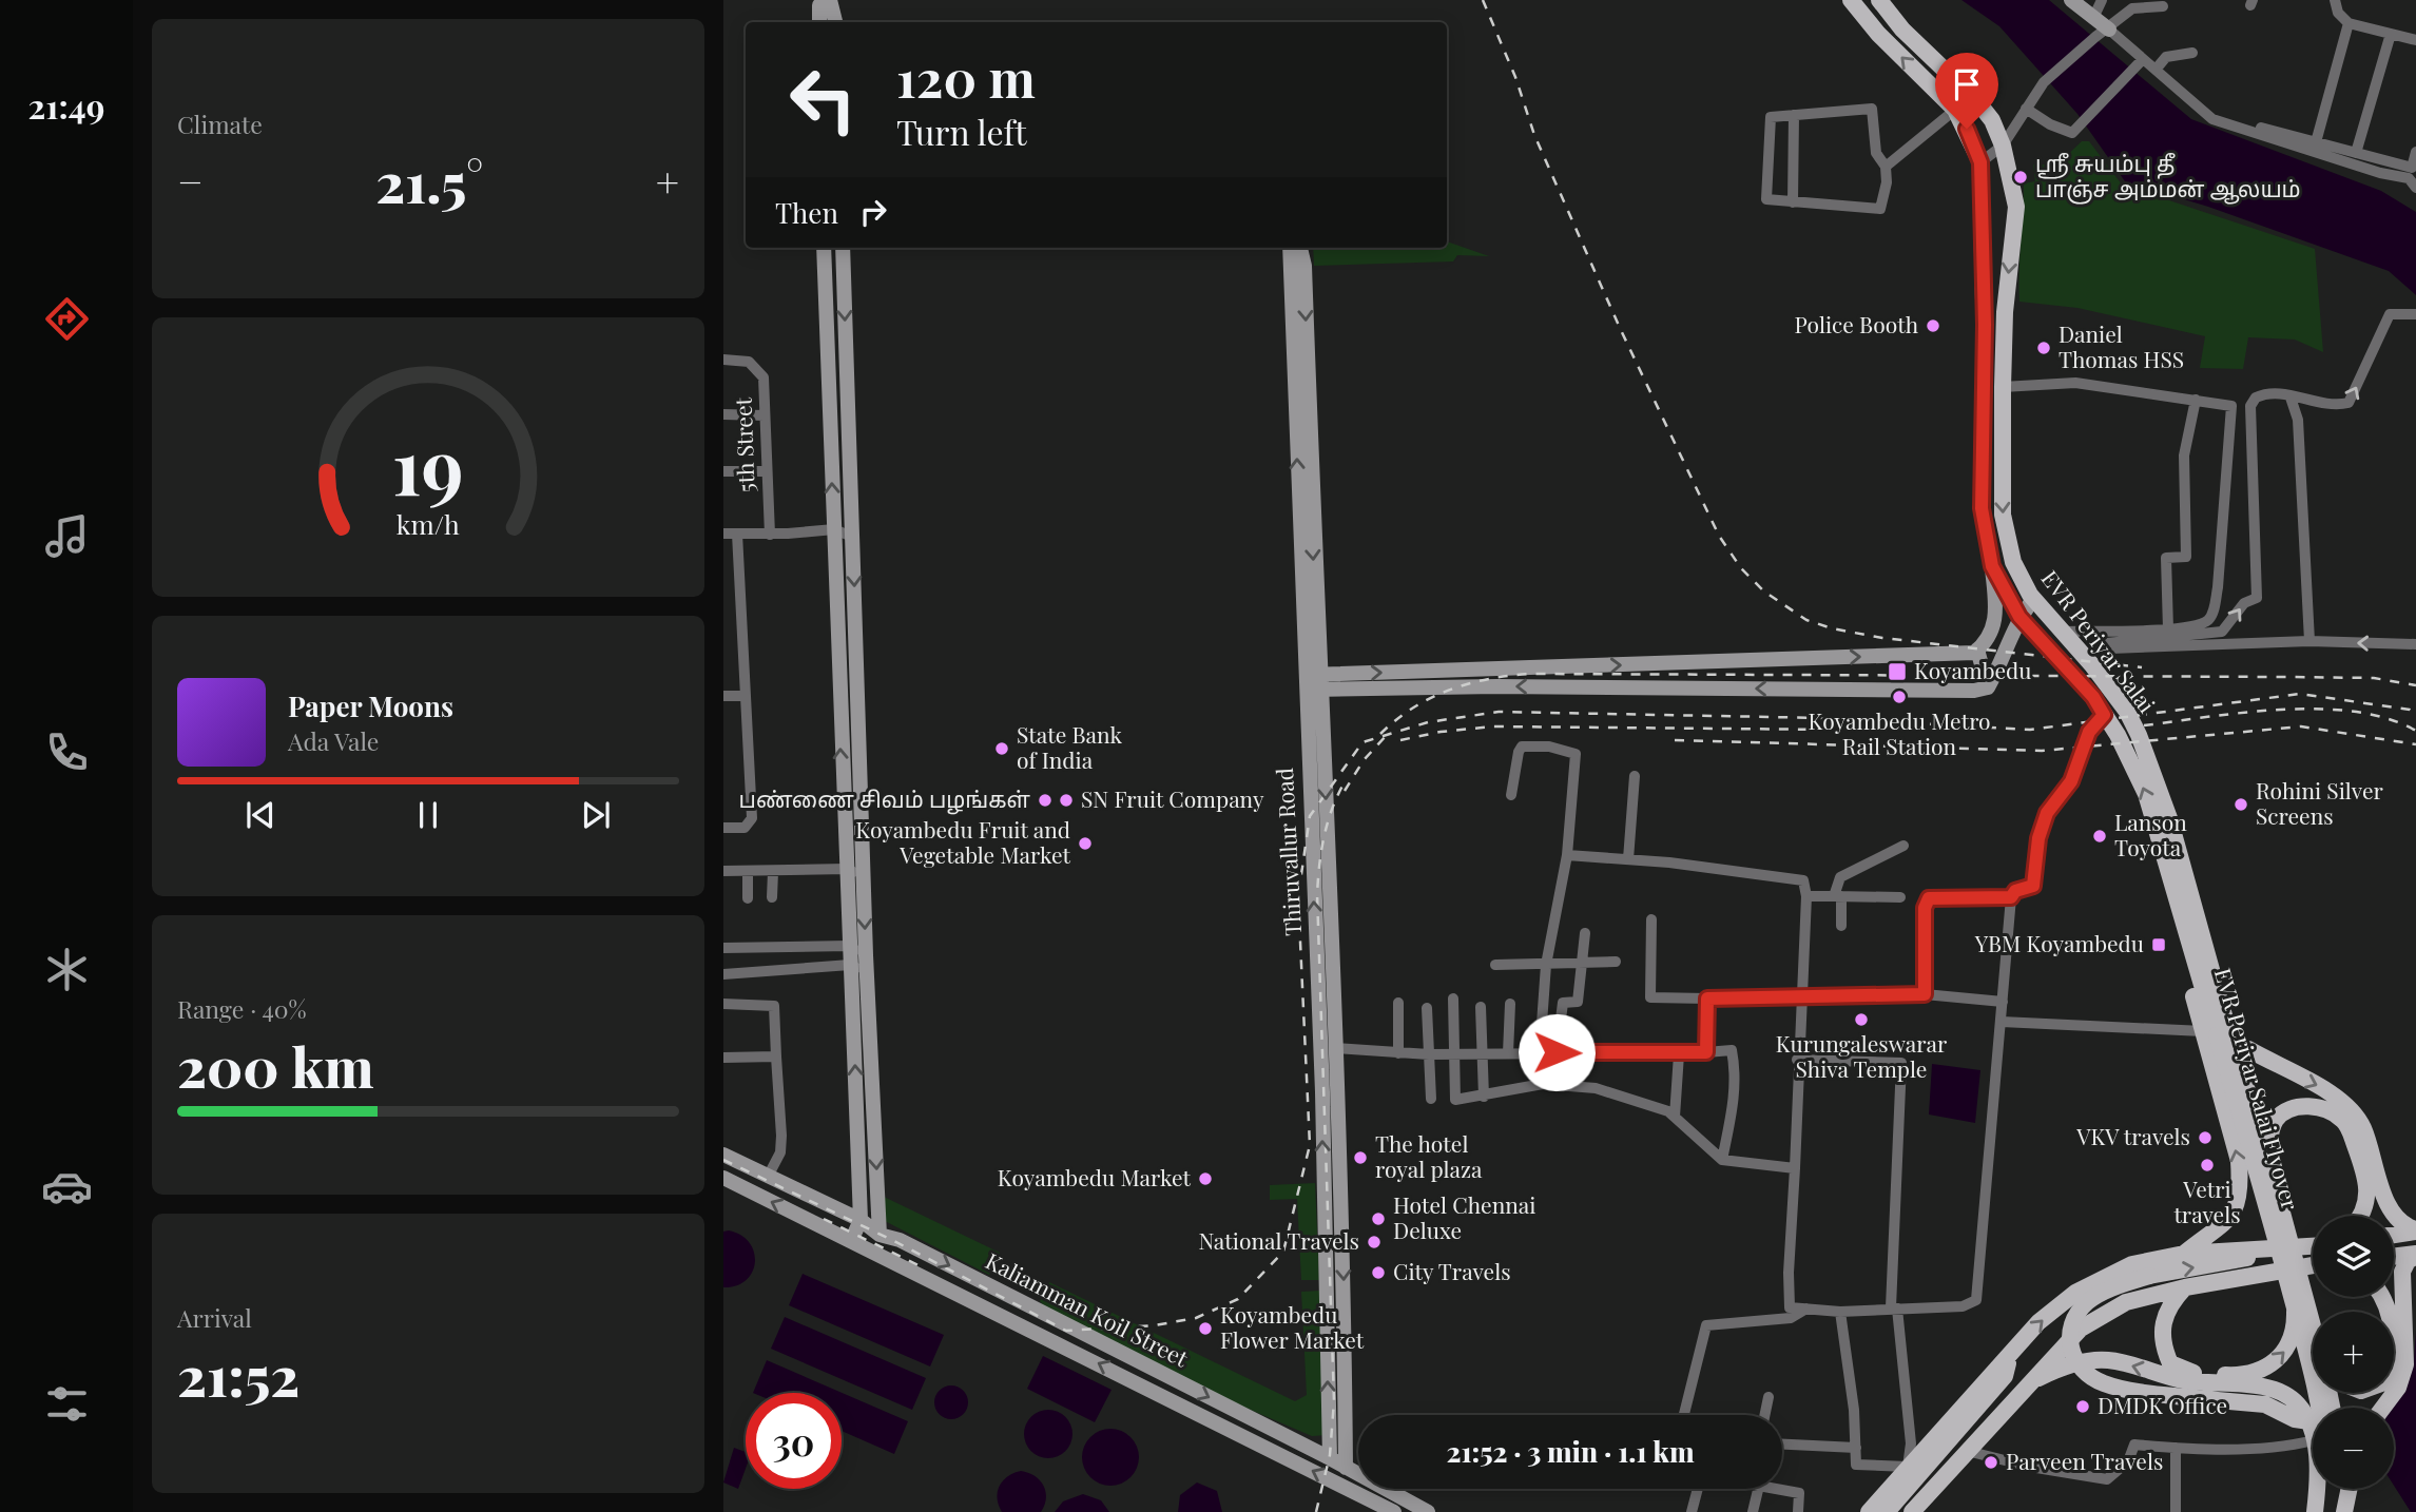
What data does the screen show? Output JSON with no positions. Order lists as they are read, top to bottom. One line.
{"streets":{"main road":["EVR Periyar Salai","EVR Periyar Salai Flyover"],"street":["5th Street","Thiruvallur Road","Kaliamman Koil Street"]},"crossings":[["EVR Periyar Salai","EVR Periyar Salai Flyover"],["Thiruvallur Road","Kaliamman Koil Street"]],"places":{"other":["ஶ்ரீ சுயம்பு தீ பாஞ்ச அம்மன் ஆலயம்","Police Booth","Daniel Thomas HSS","Koyambedu Metro Rail Station","State Bank of India","பண்ணை சிவம் பழங்கள்","SN Fruit Company","Rohini Silver Screens","Lanson Toyota","Koyambedu Fruit and Vegetable Market","Kurungaleswarar Shiva Temple","VKV travels","The hotel royal plaza","Vetri travels","Koyambedu Market","Hotel Chennai Deluxe","National Travels","City Travels","Koyambedu Flower Market","DMDK Office","Parveen Travels"],"transit":["Koyambedu","YBM Koyambedu"]},"page":{"tabs":"21:49","tile":["Climate",["Range · 40%","200 km"],["Arrival","21:52"]],"turn":["120 m","Turn left"],"heat":["−","21.5°","+"],"then":"Then","song":["Paper Moons","Ada Vale"],"map_buttons":["+","−"],"limit":"30","trip":"21:52 · 3 min · 1.1 km","gauge":["19","km/h"]}}
